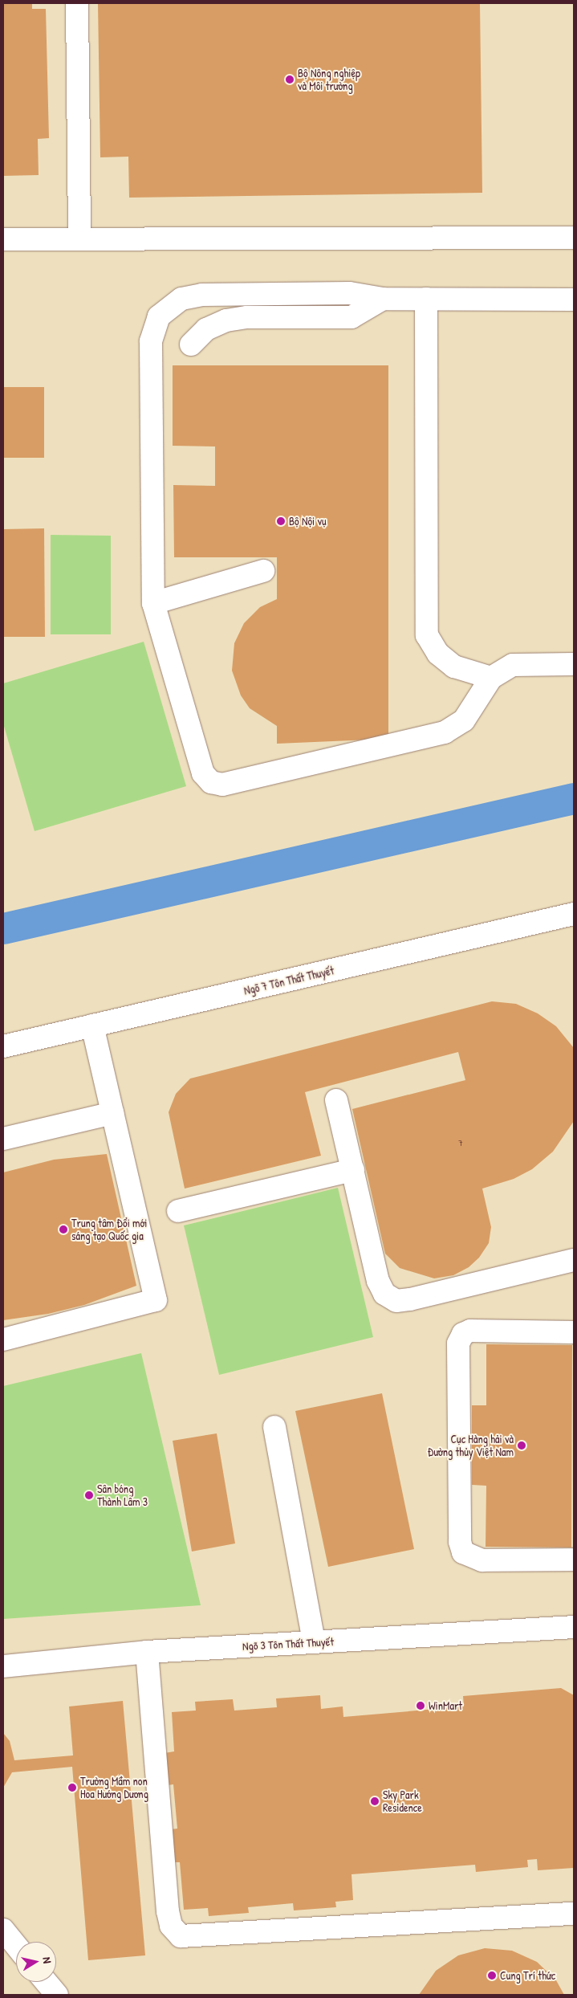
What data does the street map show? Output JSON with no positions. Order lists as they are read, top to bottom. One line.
{"streets":{"street":["Ngõ 7 Tôn Thất Thuyết","Ngõ 3 Tôn Thất Thuyết"]},"places":["Bộ Nông nghiệp và Môi trường","Bộ Nội vụ","Trung tâm Đổi mới sáng tạo Quốc gia","Cục Hàng hải và Đường thủy Việt Nam","Sân bóng Thành Lâm 3","WinMart","Trường Mầm non Hoa Hướng Dương","Sky Park Residence","Cung Trí thức"],"house_numbers":["7"],"north":"right"}
